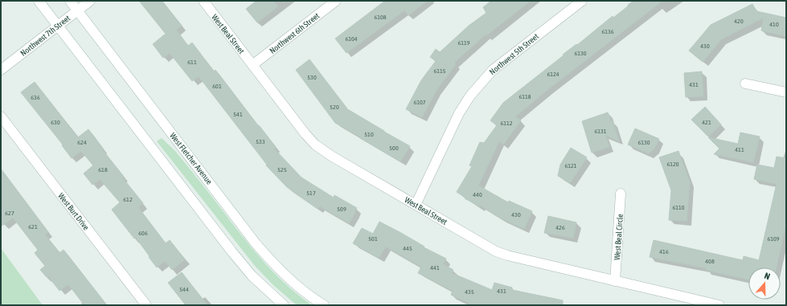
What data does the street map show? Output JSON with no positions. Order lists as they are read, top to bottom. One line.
{"streets":{"street":["Northwest 6th Street","West Beal Street","Northwest 7th Street","Northwest 5th Street","West Fletcher Avenue","West Burt Drive","West Beal Circle"]},"crossings":[["Northwest 6th Street","West Beal Street"],["West Beal Street","Northwest 5th Street"],["West Beal Street","West Beal Circle"],["Northwest 7th Street","West Fletcher Avenue"]],"house_numbers":["6108","420","410","6136","6104","6119","430","6130","611","6115","6124","530","431","601","6118","636","6107","520","541","630","421","6112","6131","510","533","624","6130","500","411","6120","6121","618","525","517","440","612","6110","509","627","430","621","426","606","501","6109","445","416","408","441","544","431","435"],"north":"top"}
